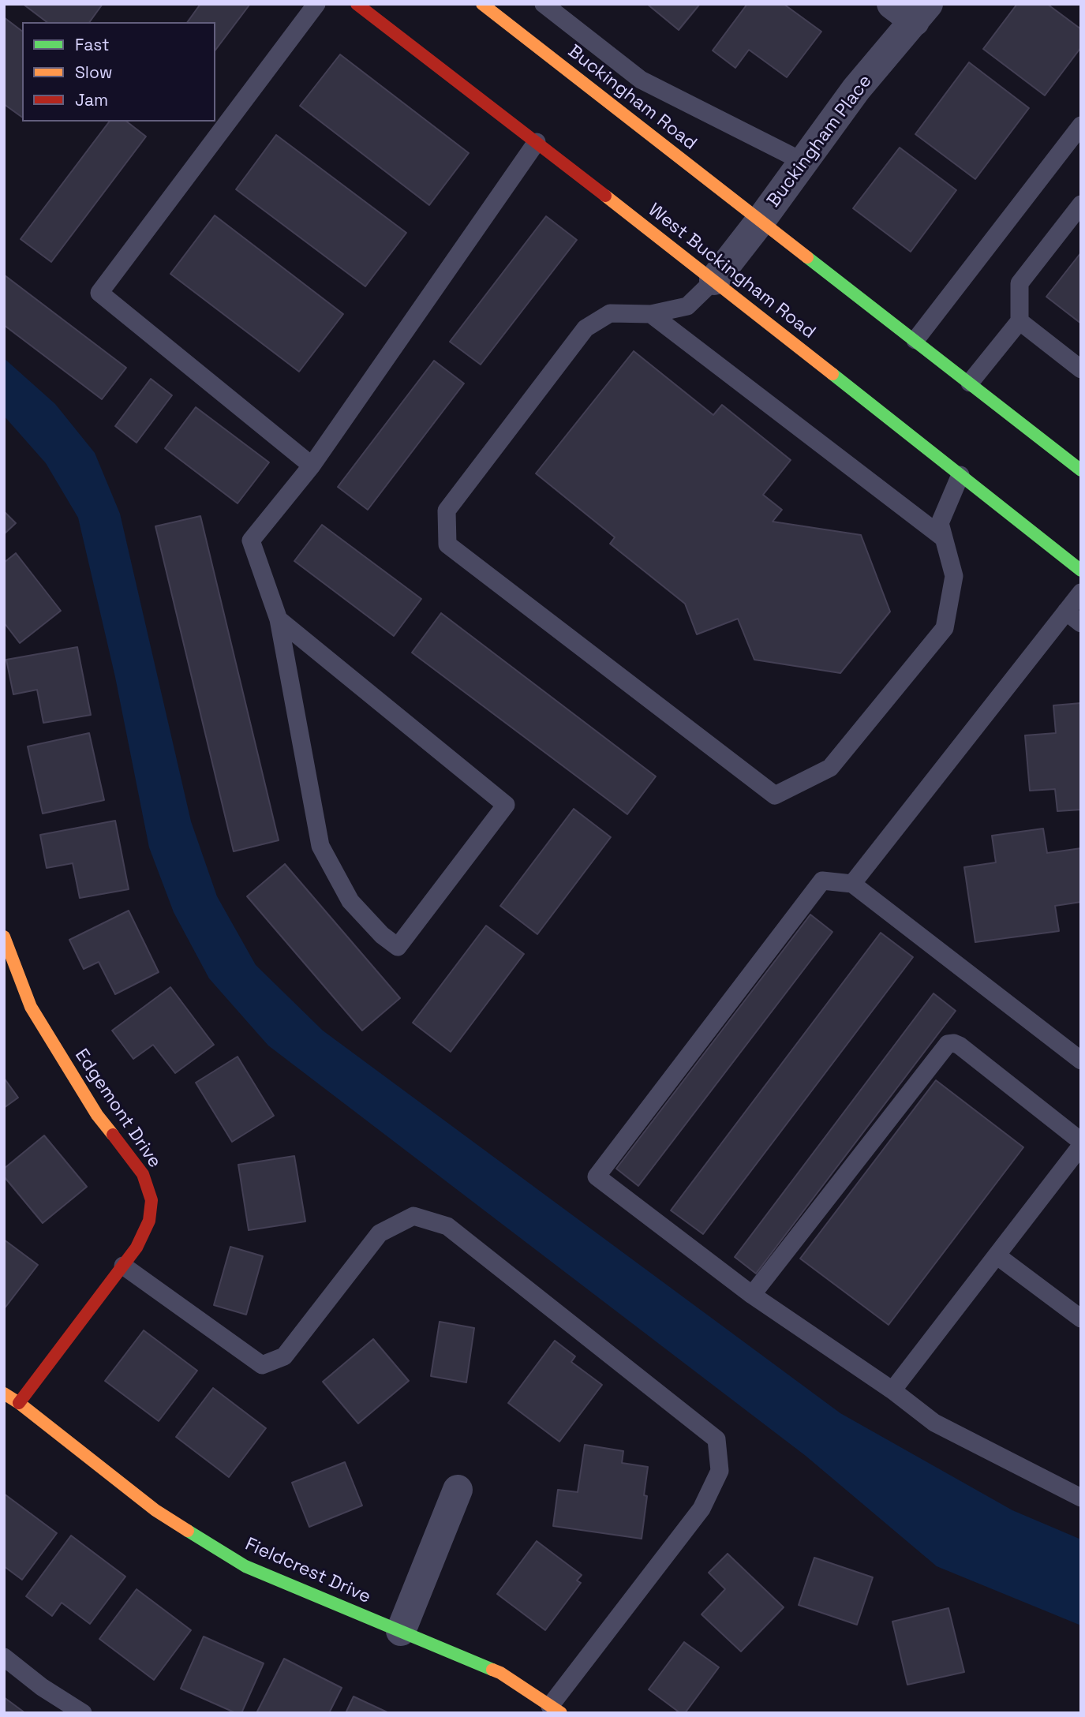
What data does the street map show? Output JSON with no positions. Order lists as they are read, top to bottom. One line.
{"streets":{"main road":["Buckingham Road","West Buckingham Road","Edgemont Drive","Fieldcrest Drive"],"street":["Buckingham Place"]},"crossings":[["Buckingham Road","Buckingham Place"],["Buckingham Place","West Buckingham Road"],["Edgemont Drive","Fieldcrest Drive"]],"legend":["Fast","Slow","Jam"]}
